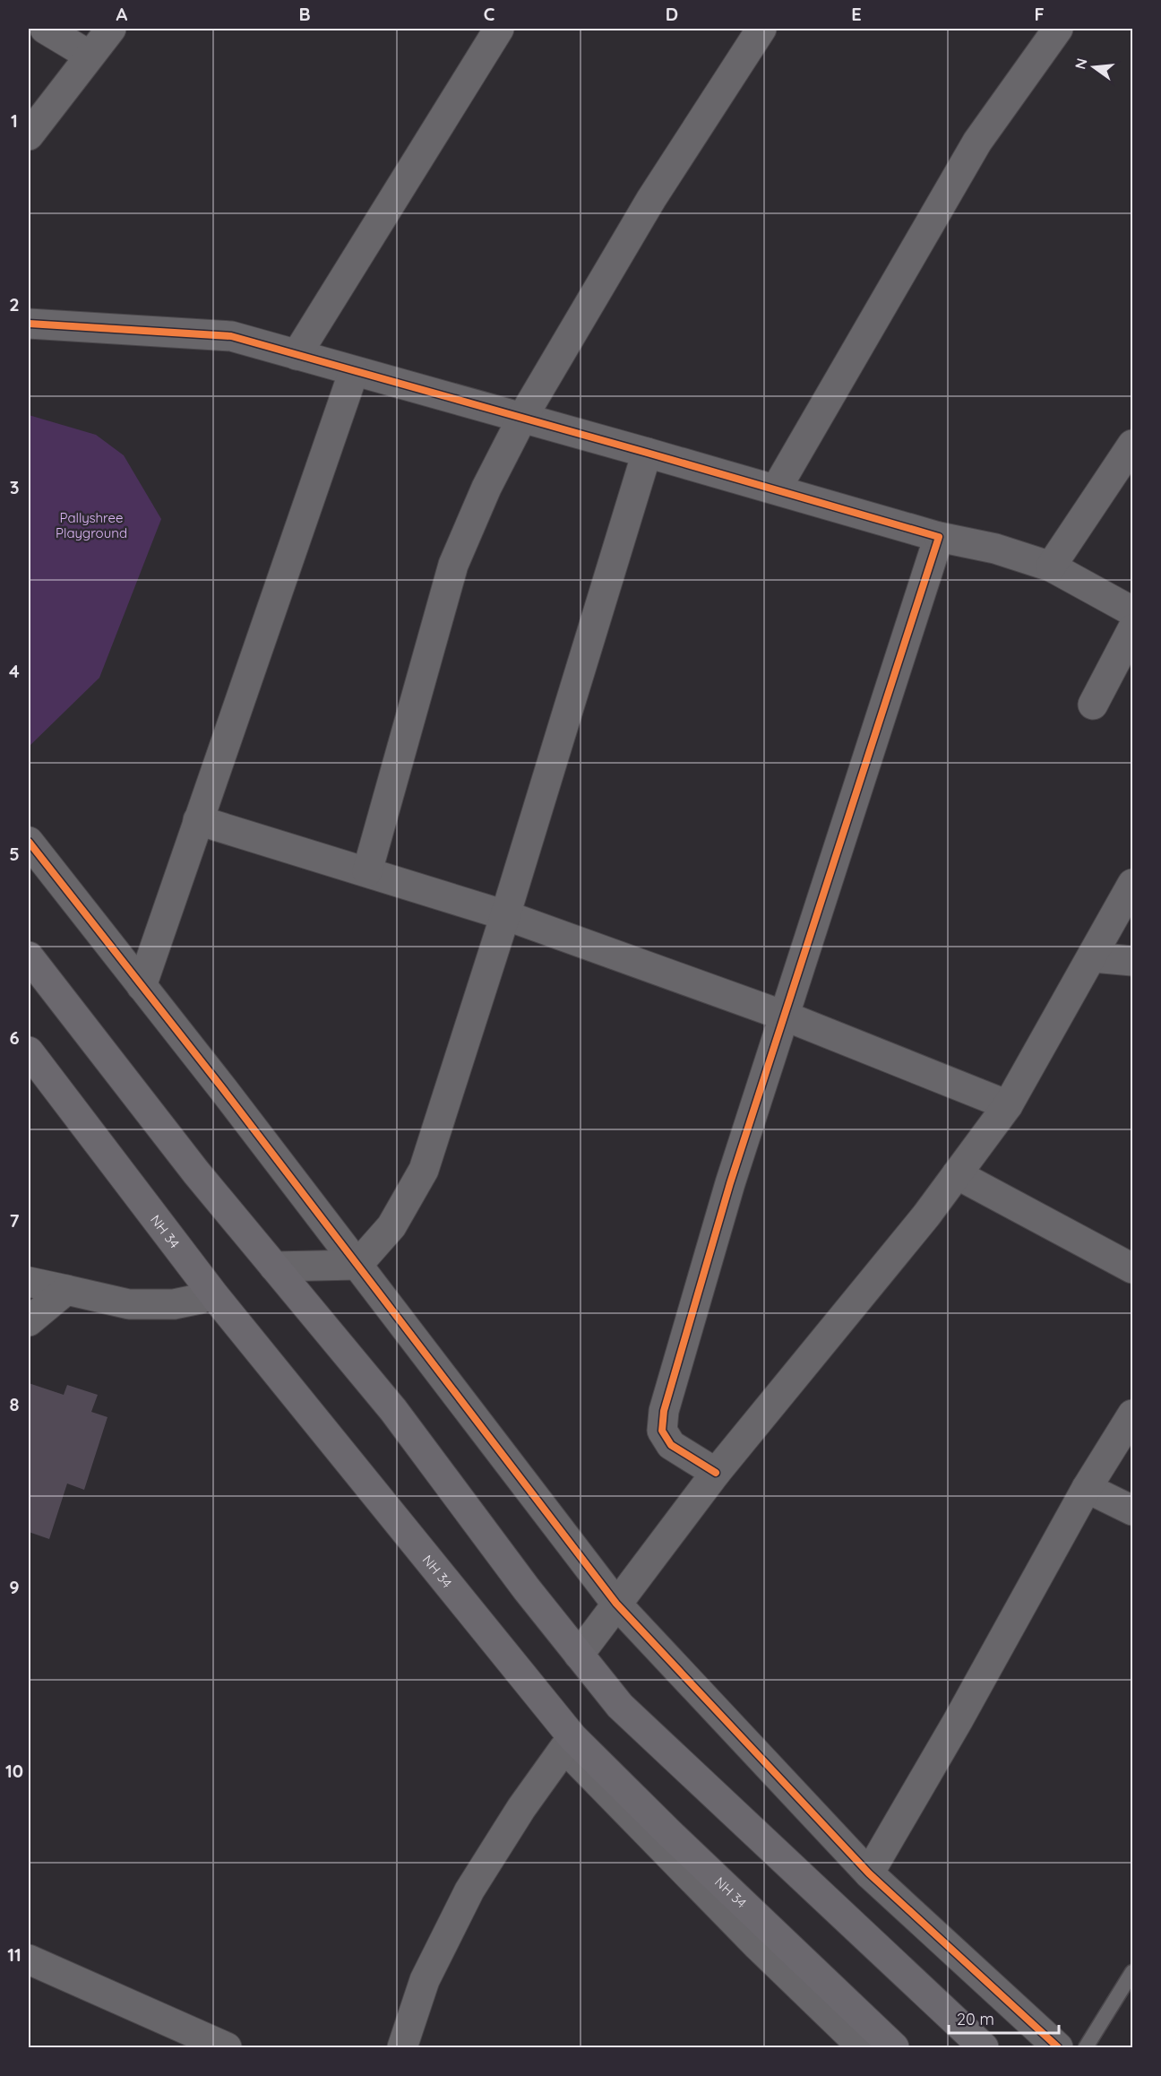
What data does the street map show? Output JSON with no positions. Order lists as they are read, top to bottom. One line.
{"streets":{"main road":["NH 34"]},"parks":["Pallyshree Playground"],"scale_bar":"20 m","north":"left","grid":{"columns":["A","B","C","D","E","F"],"rows":["1","2","3","4","5","6","7","8","9","10","11"]}}
